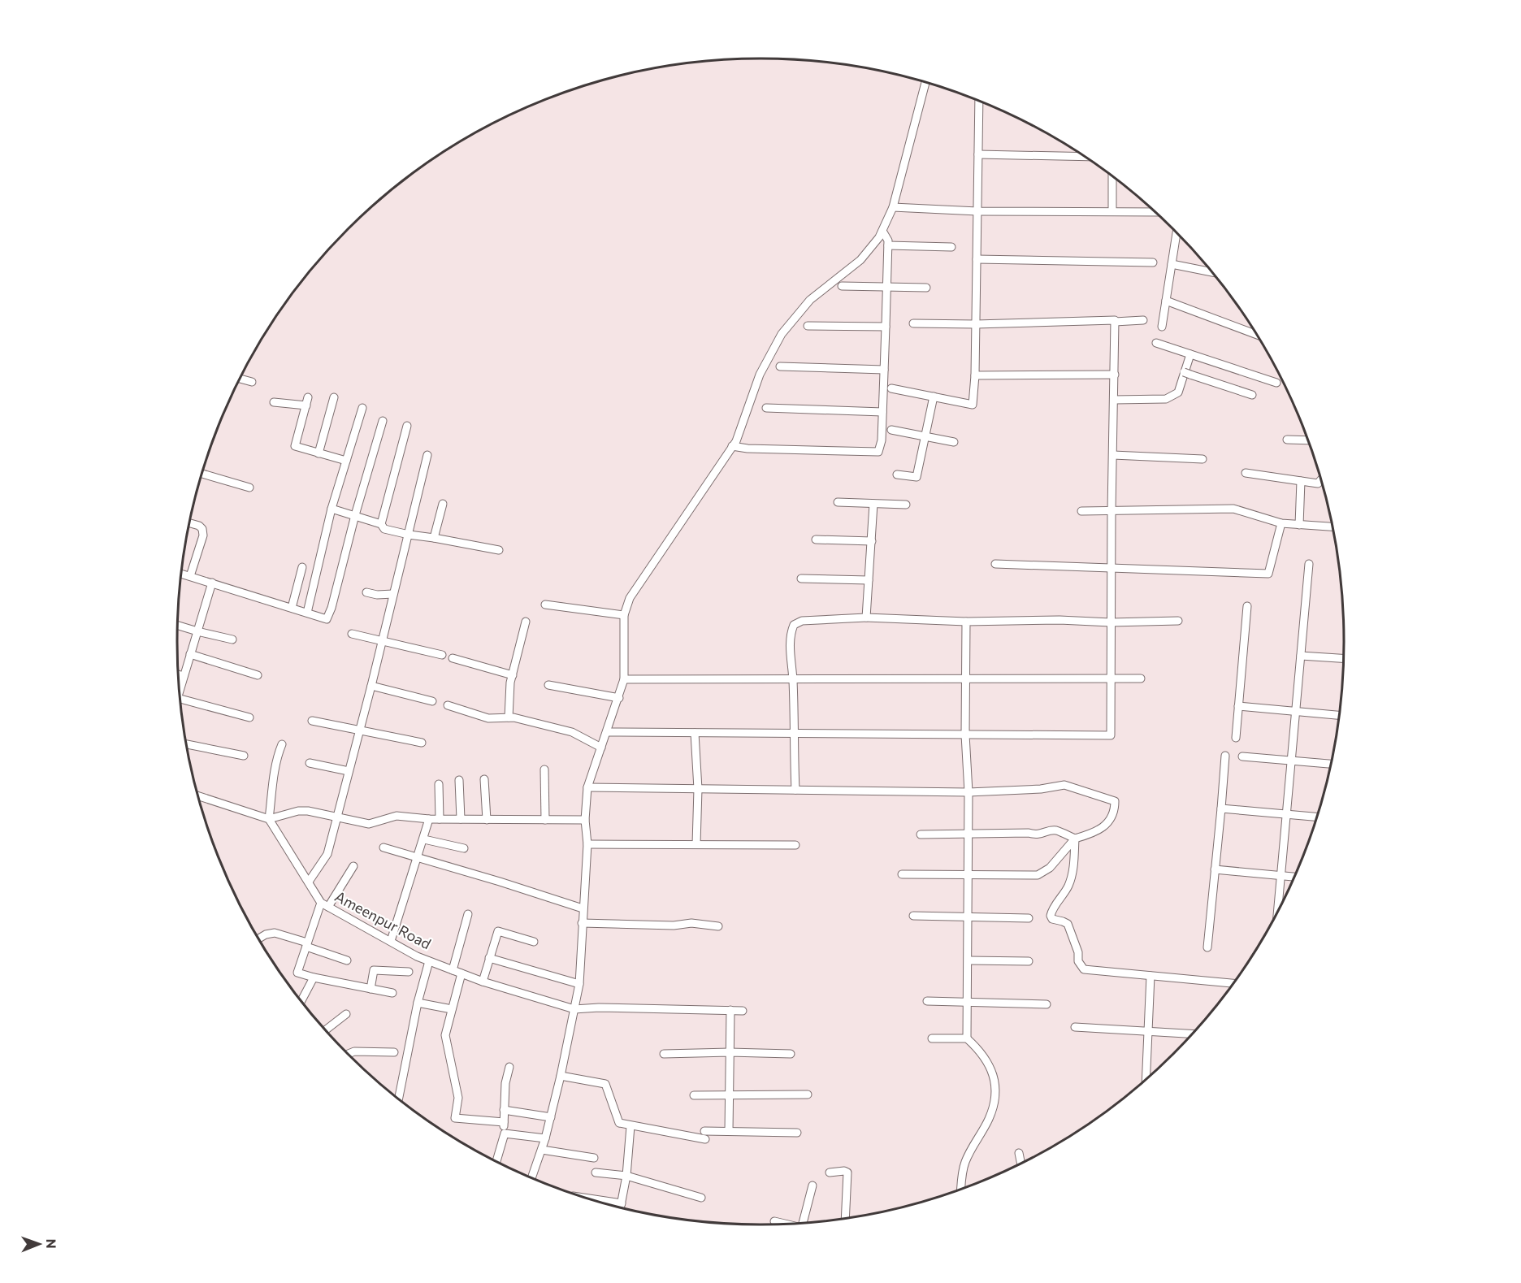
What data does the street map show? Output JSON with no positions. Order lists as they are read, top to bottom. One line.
{"streets":{"street":["Ameenpur Road"]},"north":"right"}
